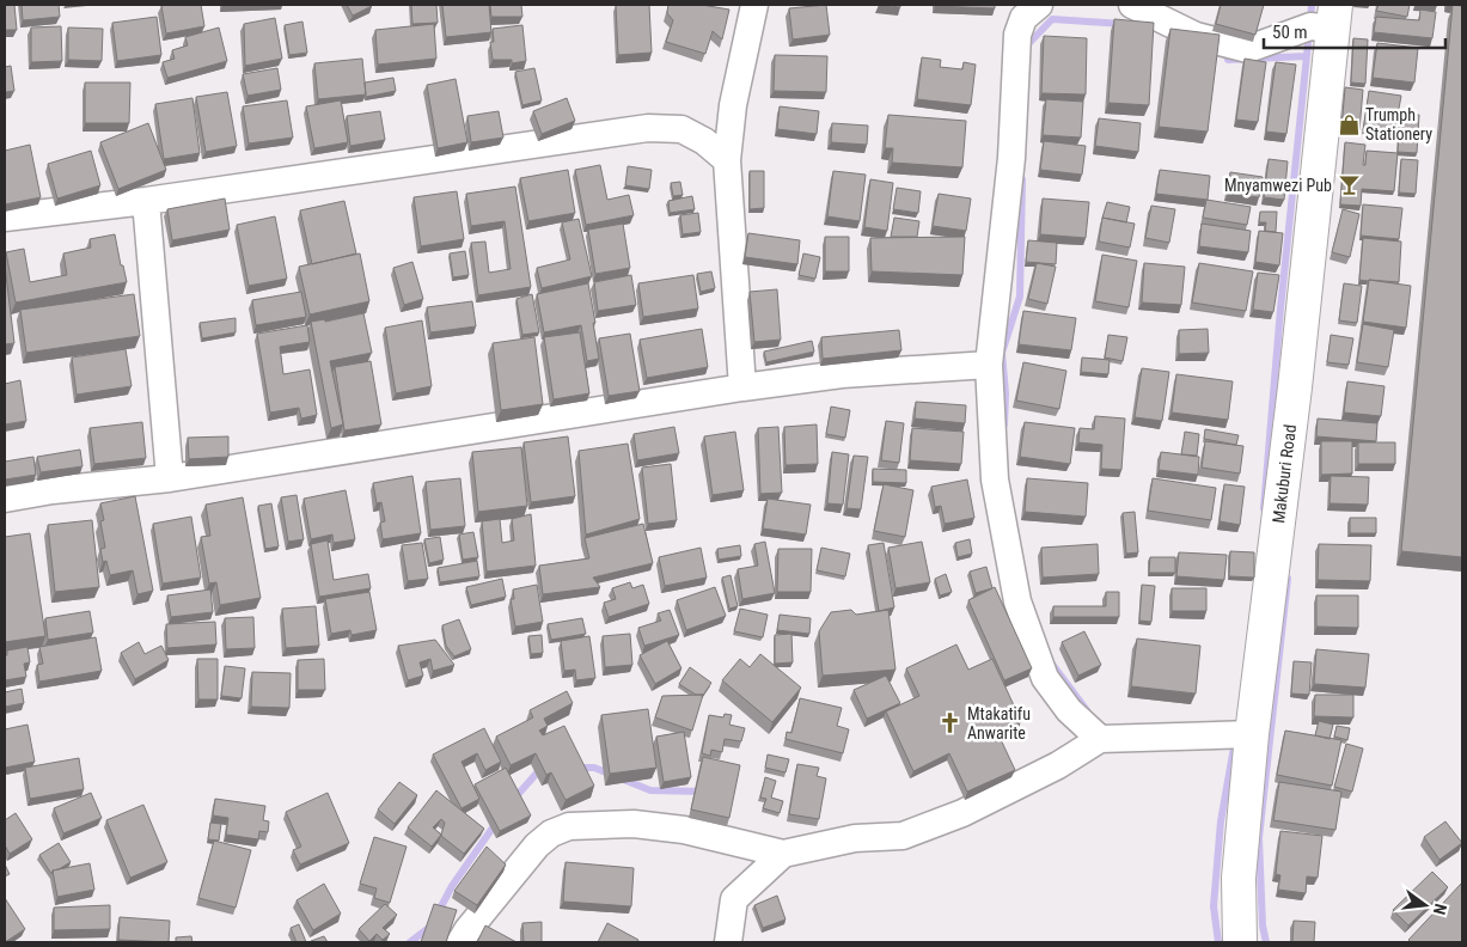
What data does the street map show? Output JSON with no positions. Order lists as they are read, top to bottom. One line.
{"streets":{"street":["Makuburi Road"]},"places":{"shop":["Trumph Stationery"],"bar":["Mnyamwezi Pub"],"church":["Mtakatifu Anwarite"]},"scale_bar":"50 m","north":"right"}
